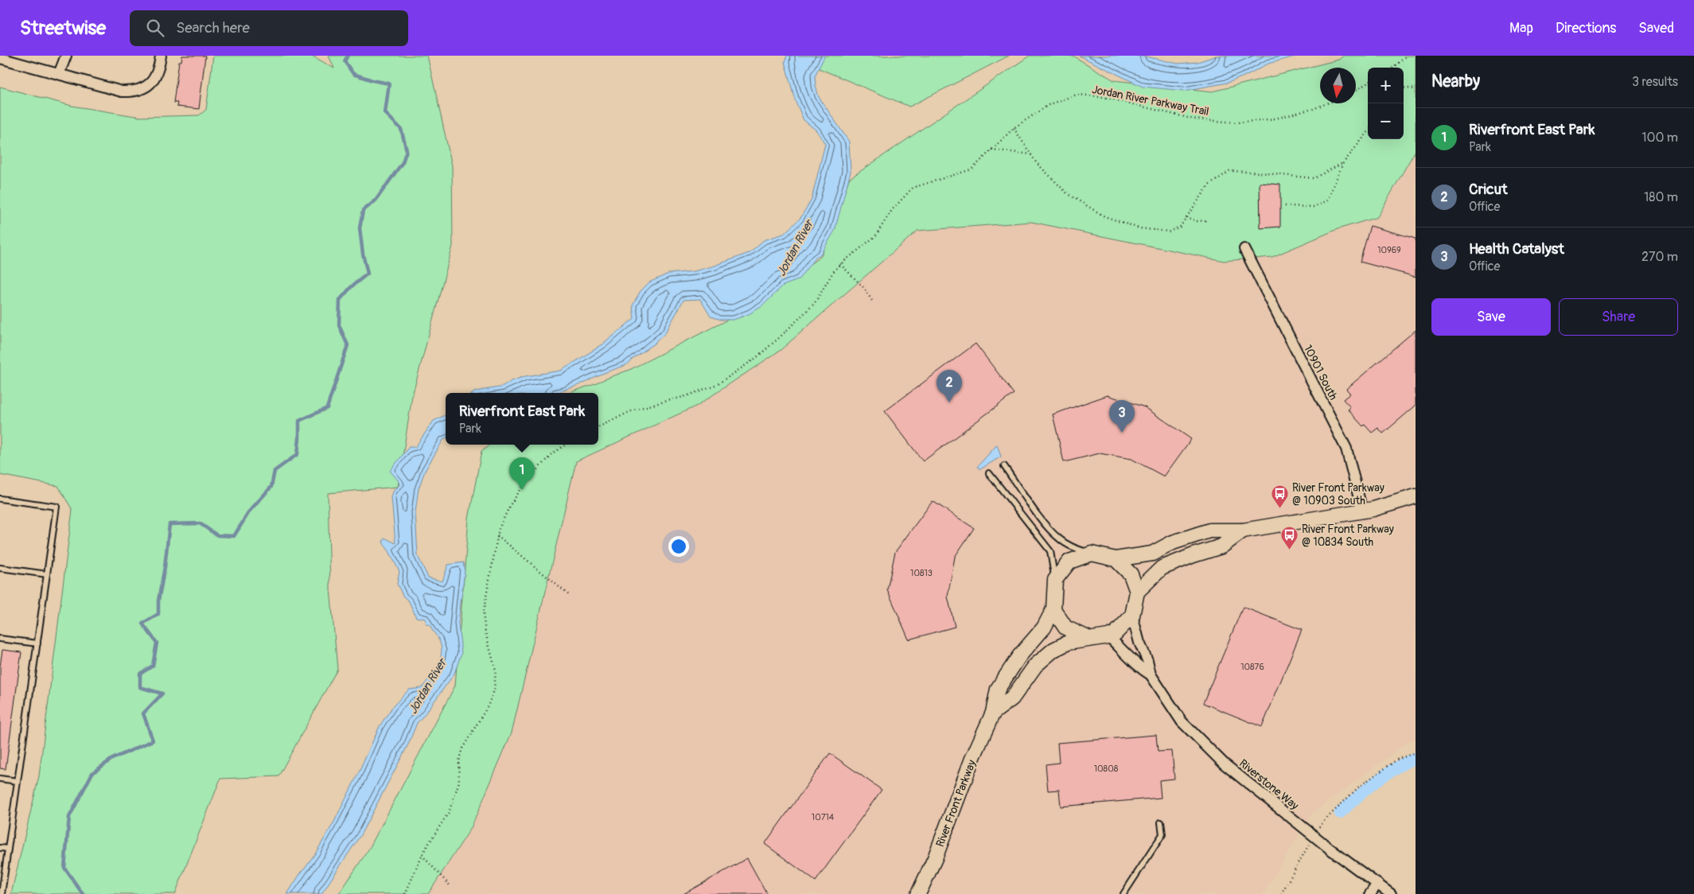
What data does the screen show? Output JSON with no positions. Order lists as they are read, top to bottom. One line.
{"streets":{"street":["10901 South","Riverstone Way","River Front Parkway"],"path":["Jordan River Parkway Trail"]},"crossings":[["Riverstone Way","River Front Parkway"]],"water":["Jordan River"],"places":{"bus stop":["River Front Parkway @ 10903 South","River Front Parkway @ 10834 South"]},"house_numbers":["10969","10813","10876","10808","10714"],"north":"bottom","page":{"header":"Streetwise","search":"Search here","nav":["Map","Directions","Saved"],"heading":["Nearby","3 results"],"map_buttons":["+","−"],"list":[{"mark":"1","name":"Riverfront East Park","note":"Park","value":"100 m"},{"mark":"2","name":"Cricut","note":"Office","value":"180 m"},{"mark":"3","name":"Health Catalyst","note":"Office","value":"270 m"}],"buttons":["Save","Share"],"pins":["2","3","1"],"popup":["Riverfront East Park","Park"]}}
